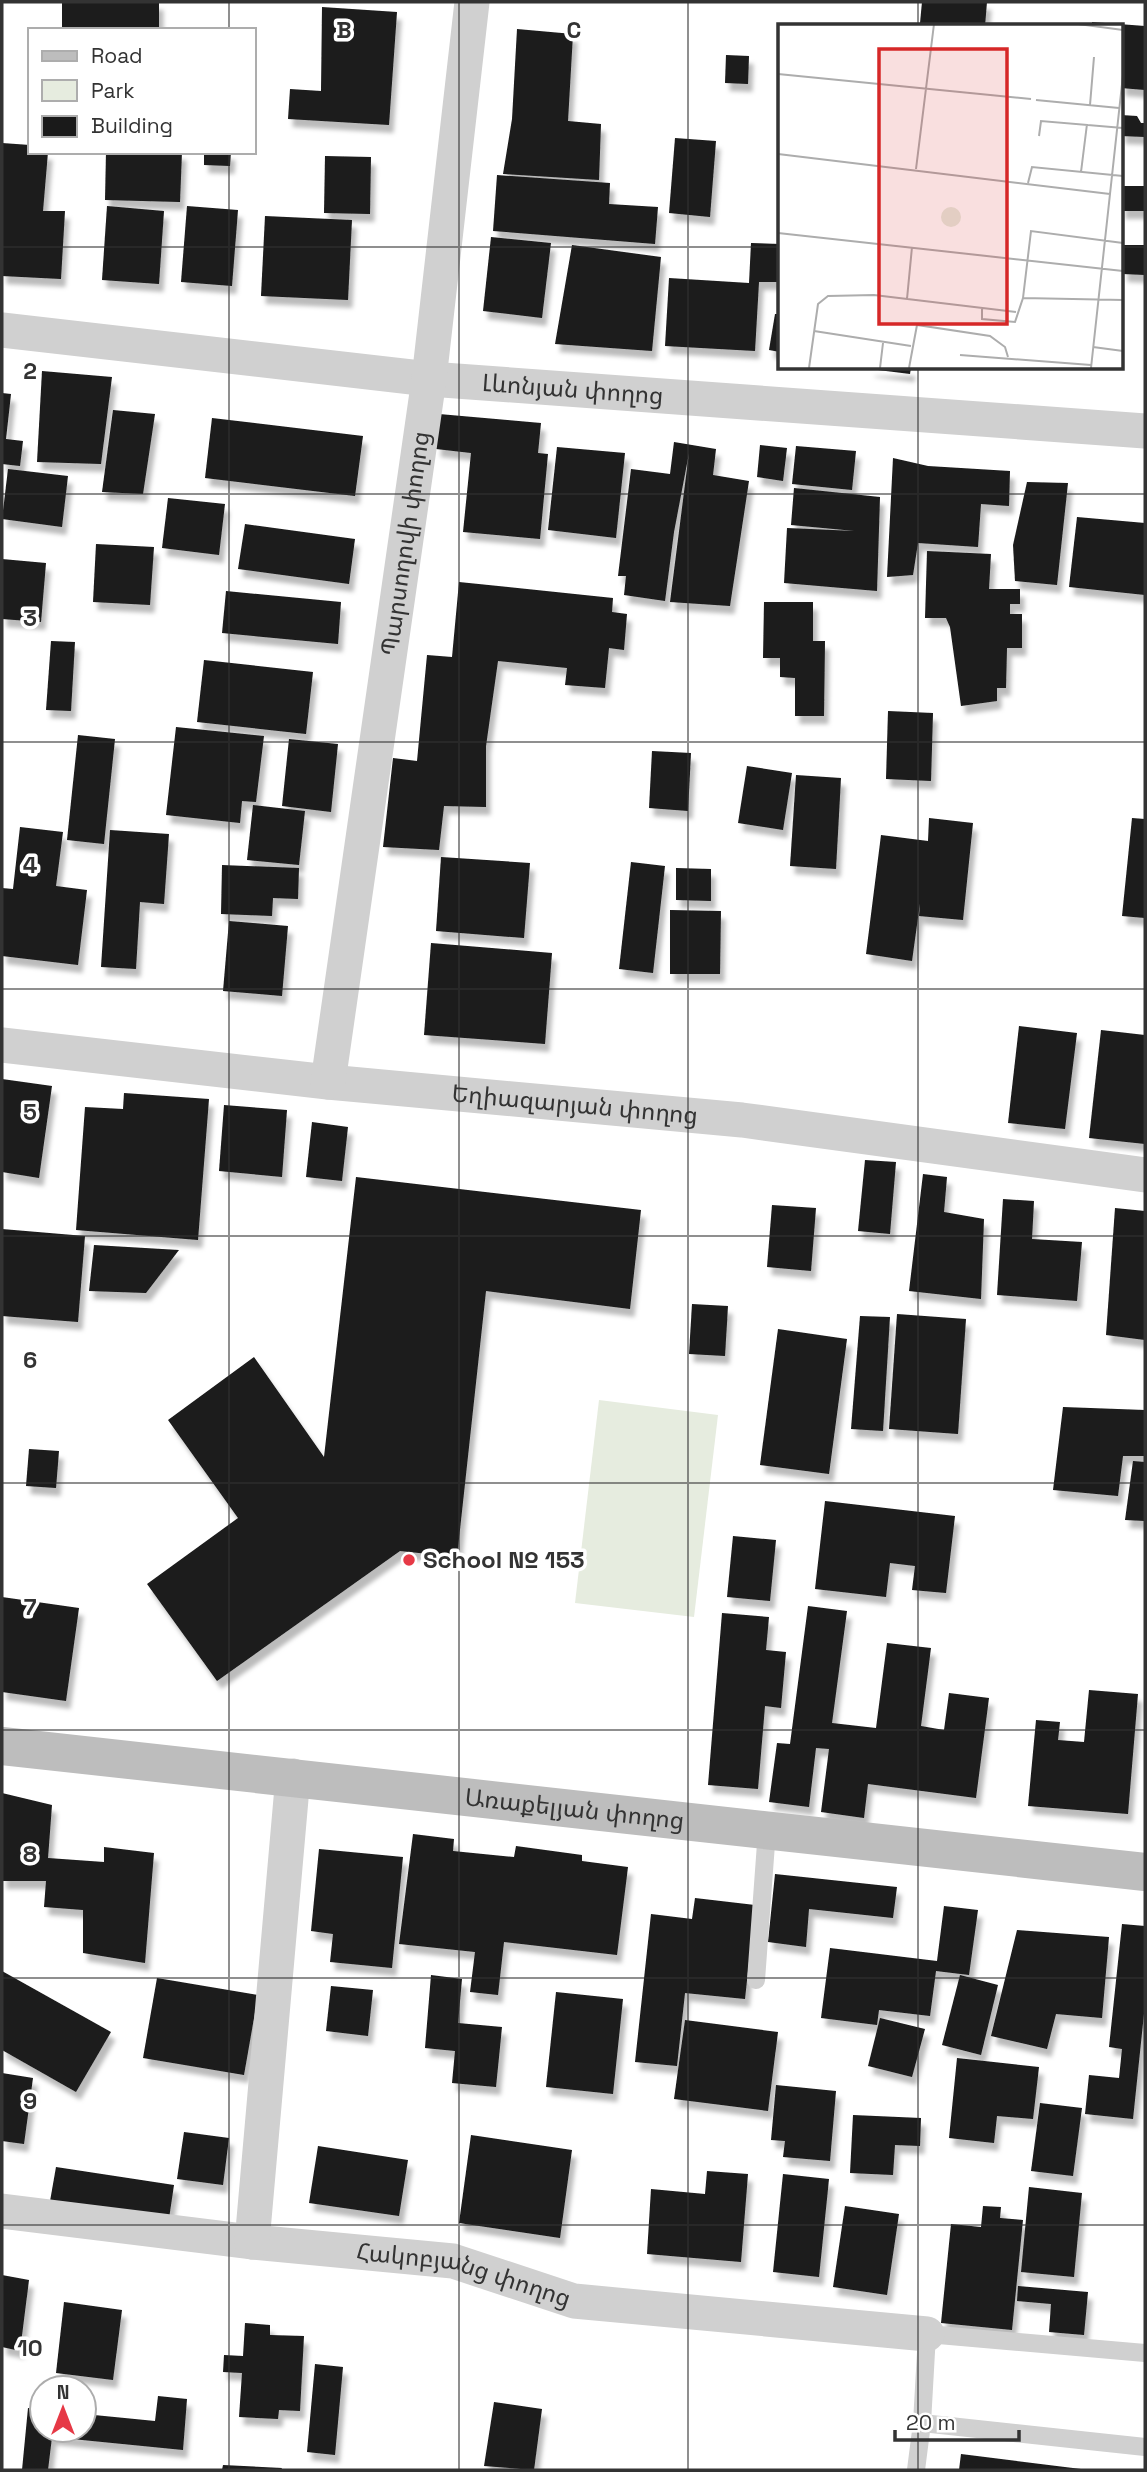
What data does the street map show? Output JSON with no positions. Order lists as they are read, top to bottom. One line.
{"streets":{"street":["Լևոնյան փողոց","Պարսողովի փողոց","Եղիազարյան փողոց","Առաքելյան փողոց","Հակոբյանց փողոց"]},"crossings":[["Լևոնյան փողոց","Պարսողովի փողոց"],["Պարսողովի փողոց","Եղիազարյան փողոց"]],"places":["School № 153"],"legend":["Road","Park","Building"],"scale_bar":"20 m","north":"top","grid":{"columns":["B","C"],"rows":["2","3","4","5","6","7","8","9","10"]}}
